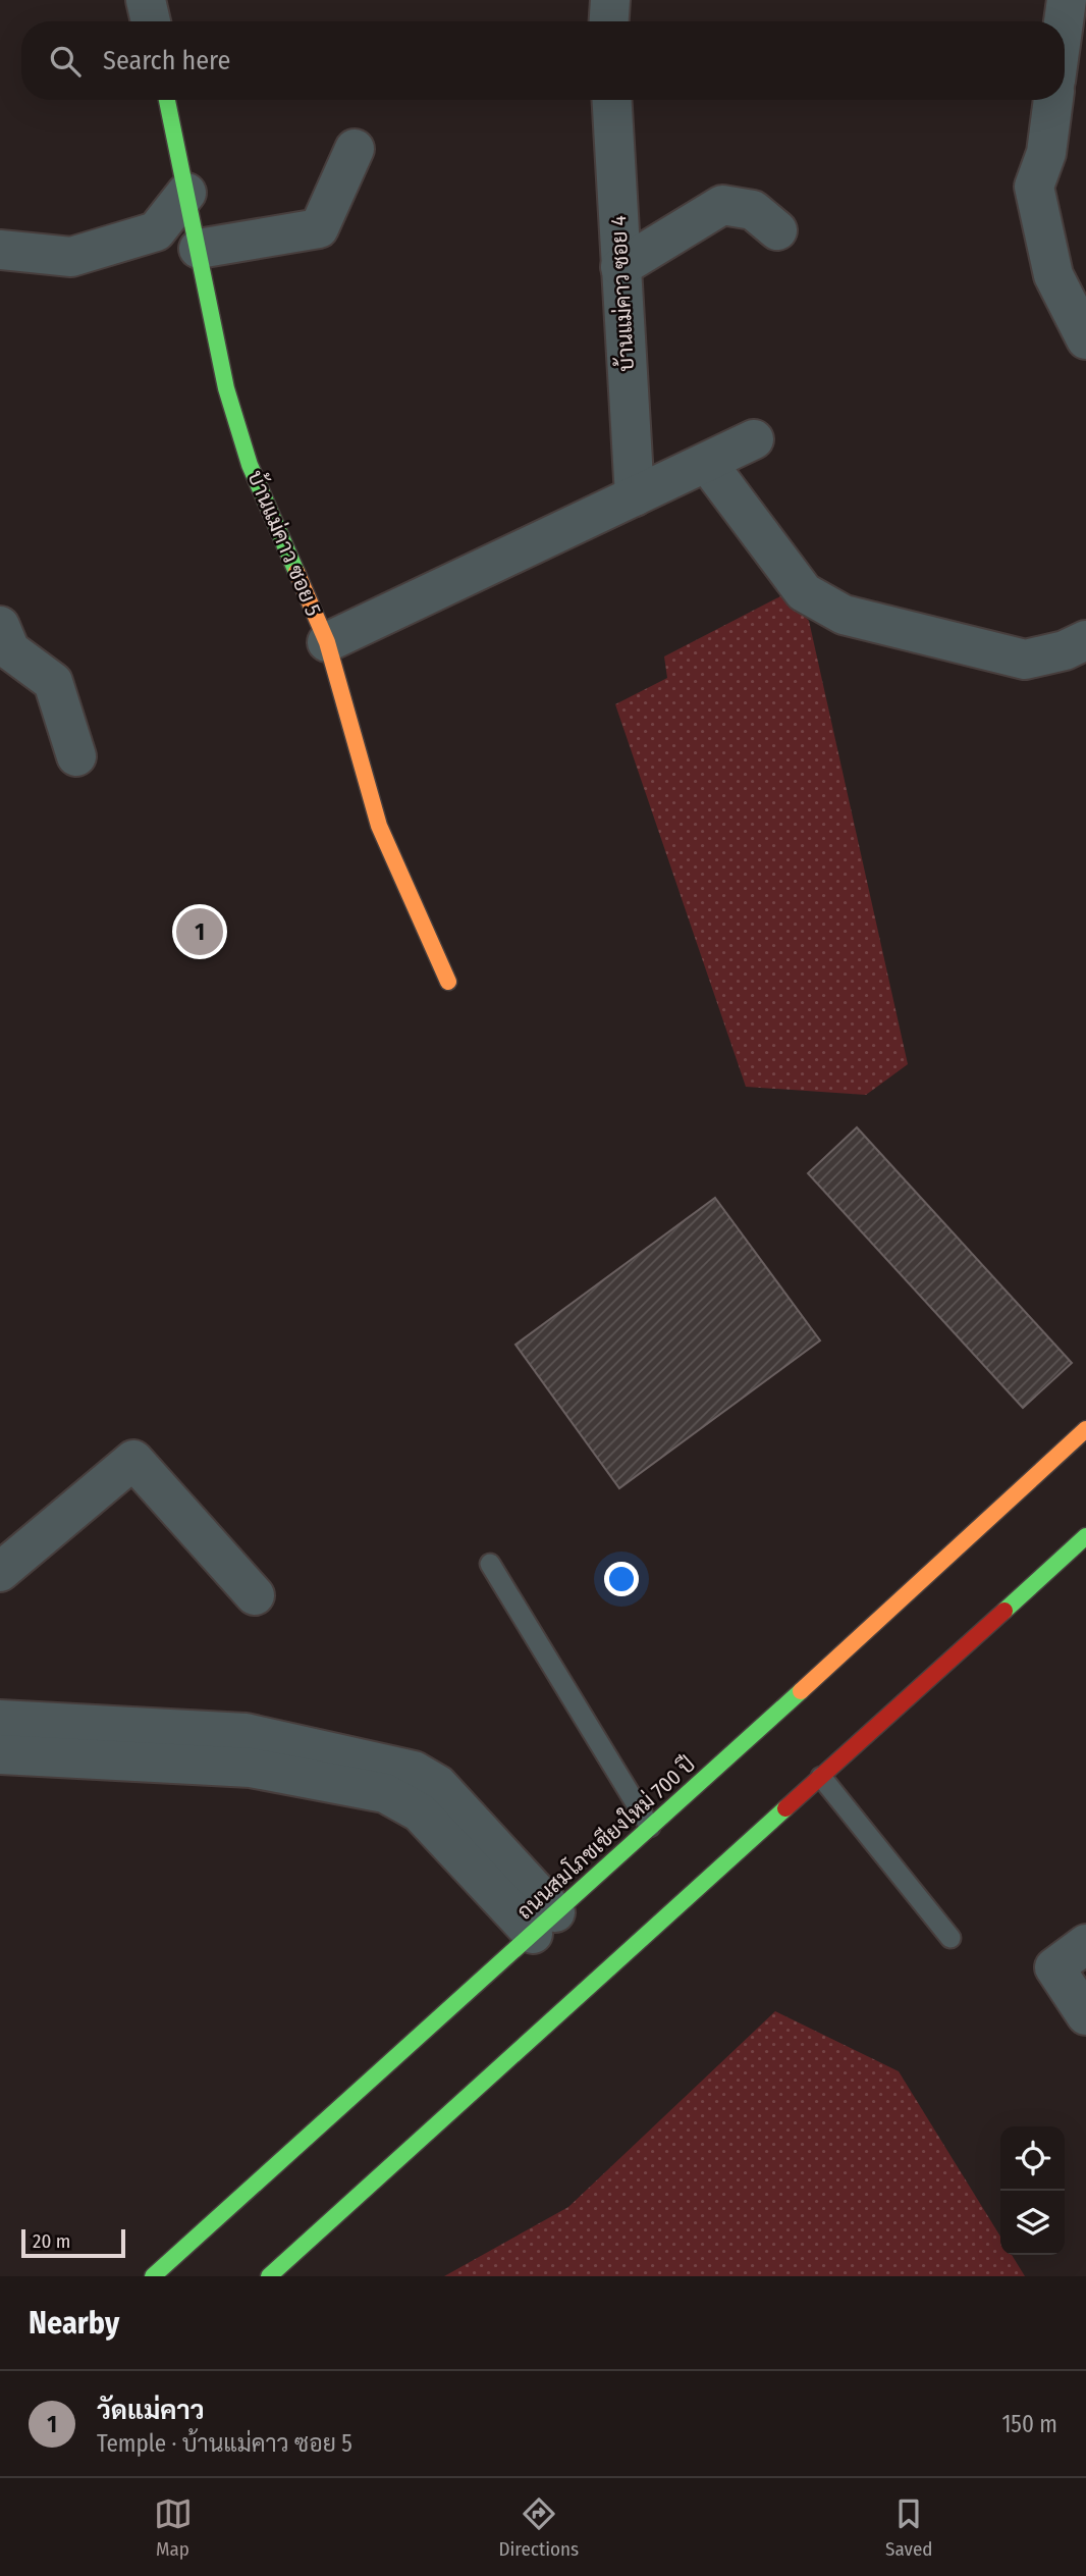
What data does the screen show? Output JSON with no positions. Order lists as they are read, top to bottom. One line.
{"streets":{"main road":["บ้านแม่คาว ซอย 5","ถนนสมโภชเชียงใหม่ 700 ปี"],"street":["บ้านแม่คาว ซอย 4"]},"scale_bar":"20 m","page":{"search":"Search here","pins":"1","scale":"20 m","heading":"Nearby","list":[{"mark":"1","name":"วัดแม่คาว","note":"Temple · บ้านแม่คาว ซอย 5","value":"150 m"}],"nav":["Map","Directions","Saved"]}}
